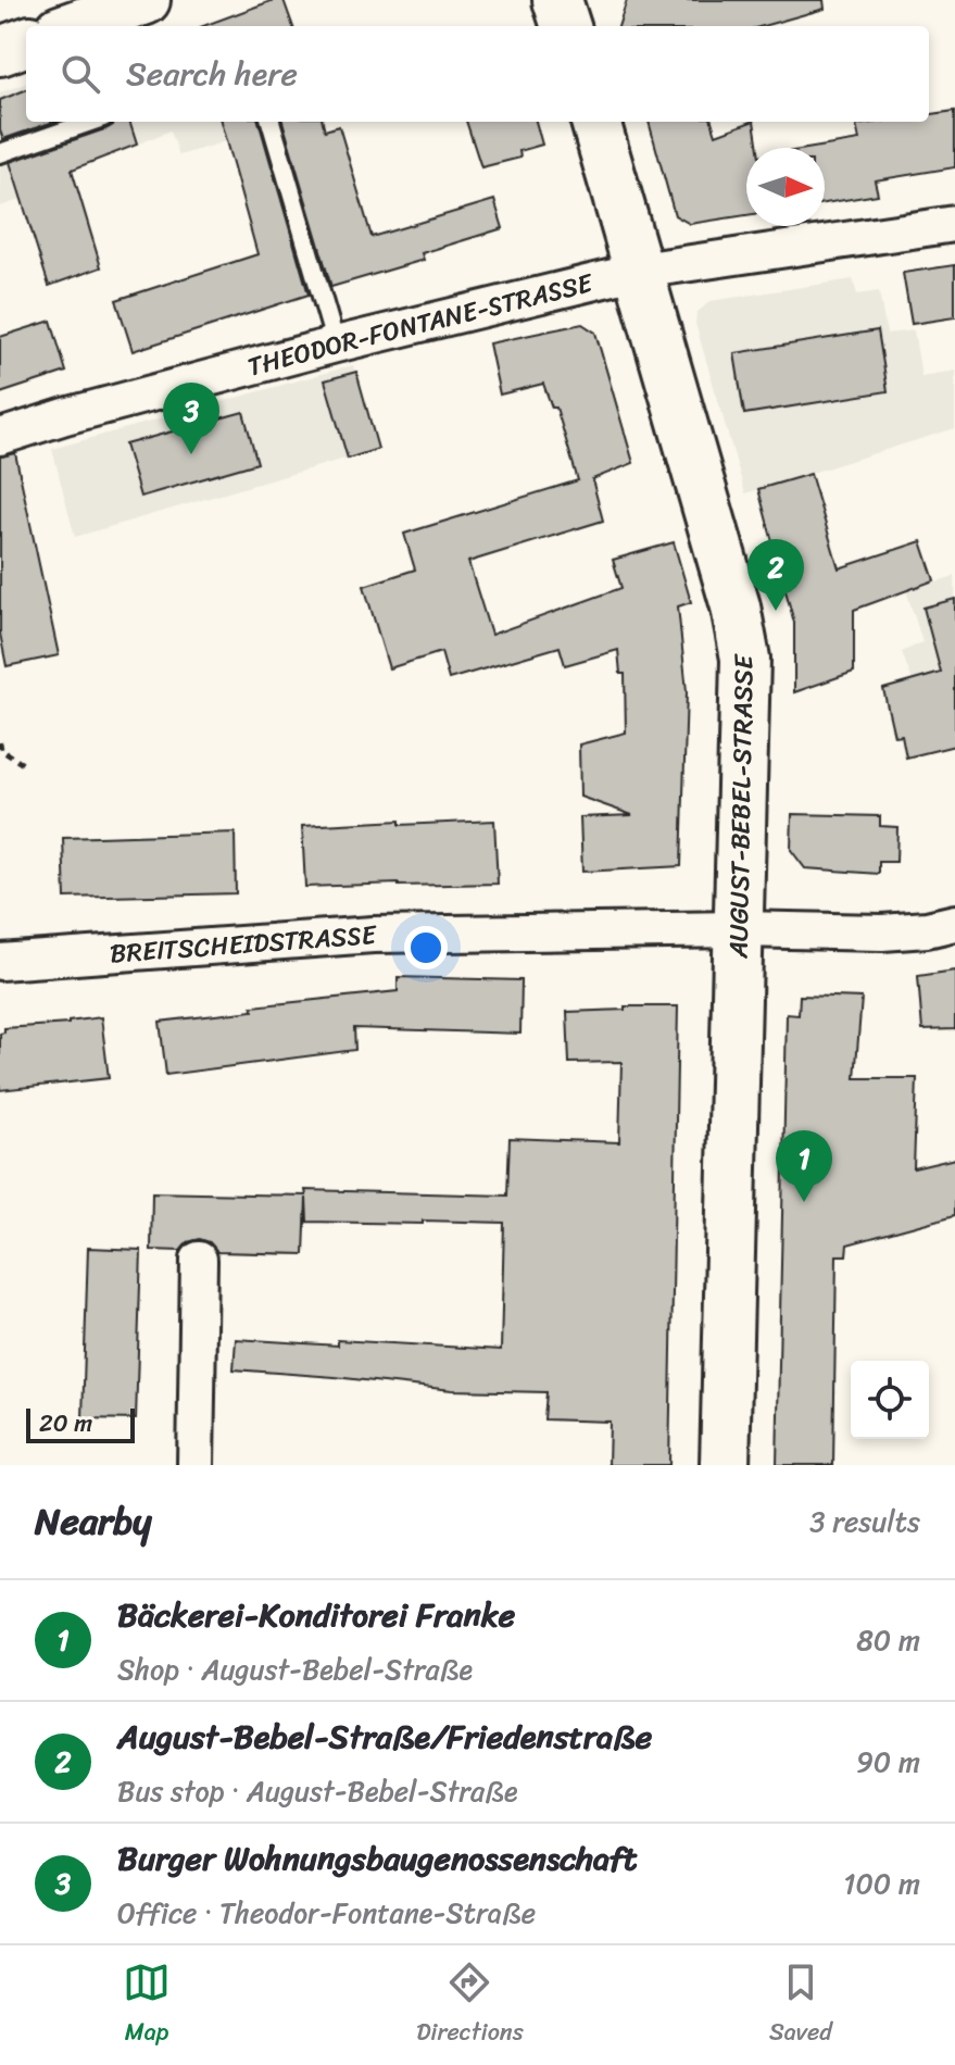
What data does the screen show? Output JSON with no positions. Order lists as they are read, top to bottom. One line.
{"streets":{"street":["THEODOR-FONTANE-STRASSE","AUGUST-BEBEL-STRASSE","BREITSCHEIDSTRASSE"]},"crossings":[["THEODOR-FONTANE-STRASSE","AUGUST-BEBEL-STRASSE"],["AUGUST-BEBEL-STRASSE","BREITSCHEIDSTRASSE"]],"scale_bar":"20 m","north":"right","page":{"search":"Search here","pins":["3","2","1"],"scale":"20 m","heading":["Nearby","3 results"],"list":[{"mark":"1","name":"Bäckerei-Konditorei Franke","note":"Shop · August-Bebel-Straße","value":"80 m"},{"mark":"2","name":"August-Bebel-Straße/Friedenstraße","note":"Bus stop · August-Bebel-Straße","value":"90 m"},{"mark":"3","name":"Burger Wohnungsbaugenossenschaft","note":"Office · Theodor-Fontane-Straße","value":"100 m"}],"nav":["Map","Directions","Saved"]}}
